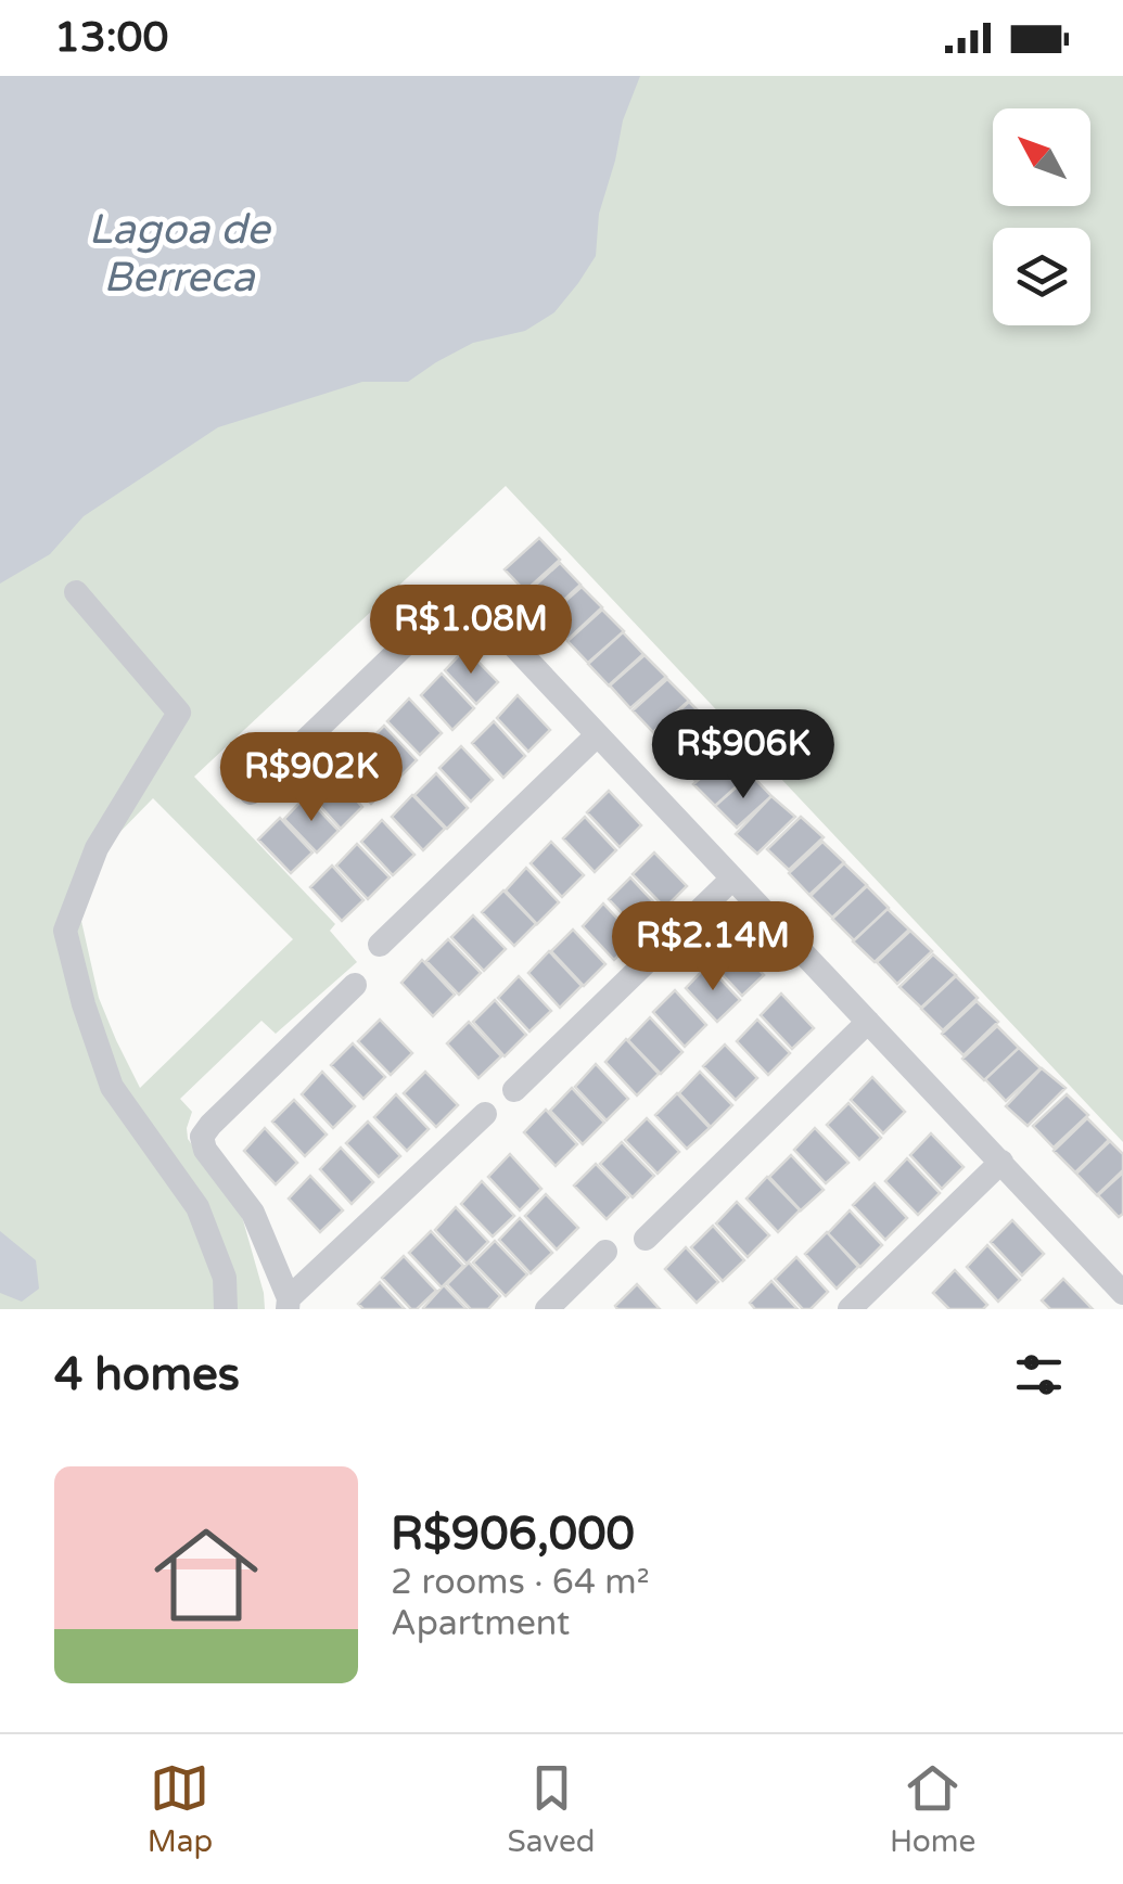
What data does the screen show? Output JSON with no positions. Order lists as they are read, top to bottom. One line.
{"water":["Lagoa de Berreca"],"north":"top left","page":{"status":"13:00","price":["R$1.08M","R$906K","R$902K","R$2.14M"],"heading":"4 homes","list":[{"name":"R$906,000","note":"2 rooms · 64 m² · Apartment"}],"tabs":["Map","Saved","Home"]}}
